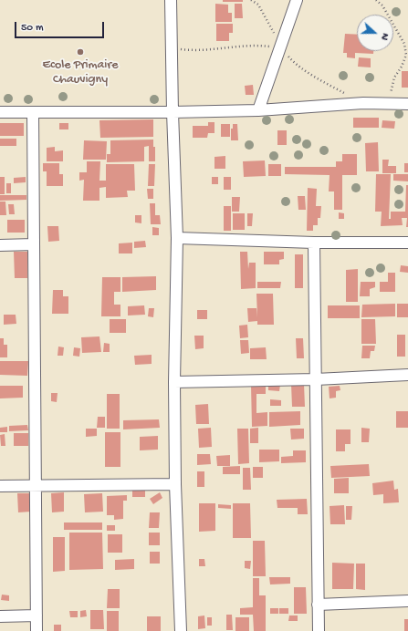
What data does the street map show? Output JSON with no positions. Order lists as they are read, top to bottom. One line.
{"places":["Ecole Primaire Chauvigny"],"scale_bar":"50 m","north":"right"}
